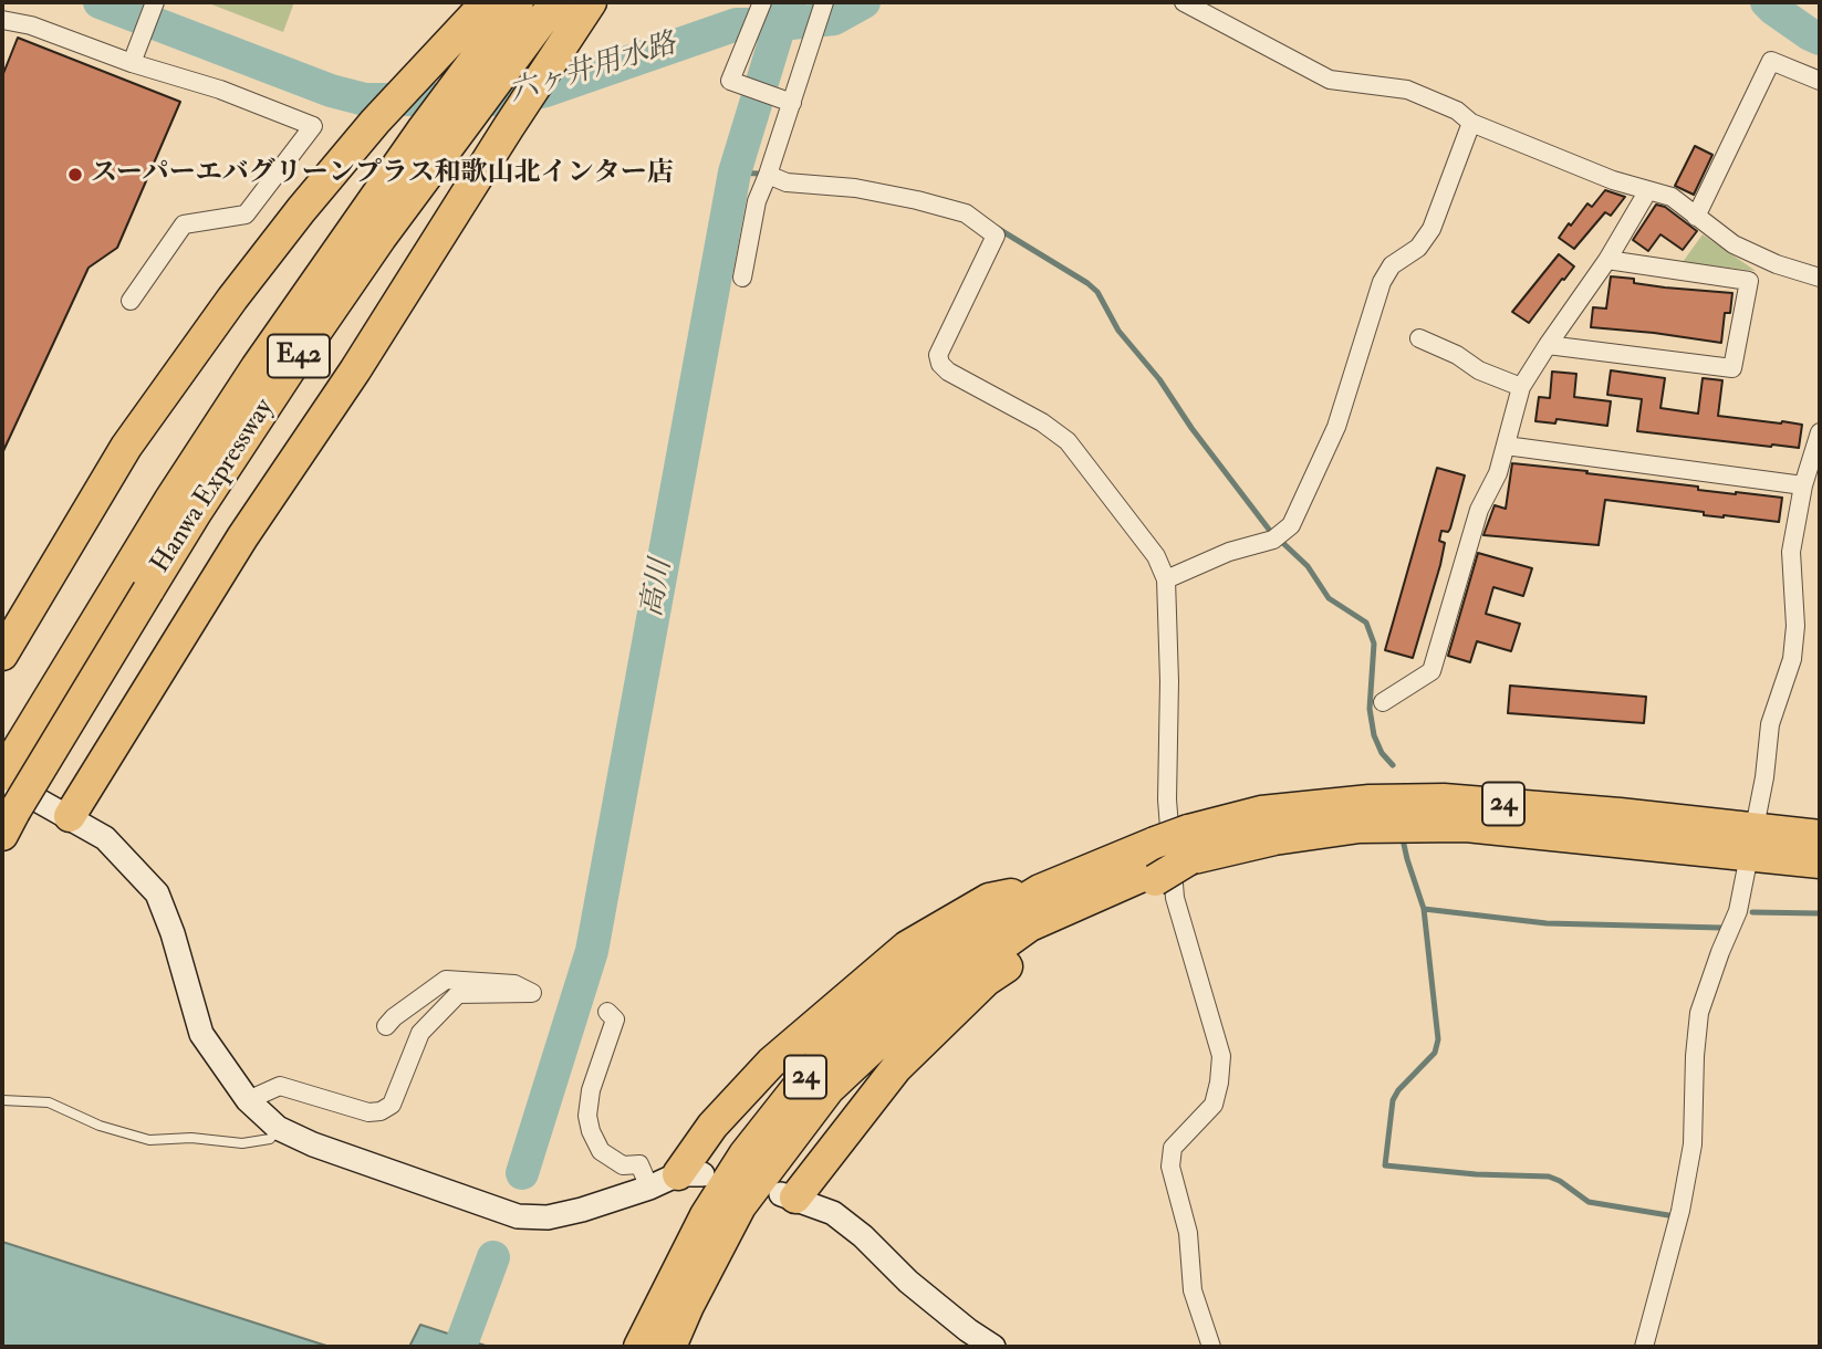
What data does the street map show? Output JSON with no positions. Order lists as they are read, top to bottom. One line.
{"streets":{"highway":["E42","Hanwa Expressway","24"]},"water":["六ヶ井用水路","高川"],"places":["スーパーエバグリーンプラス和歌山北インター店"]}
